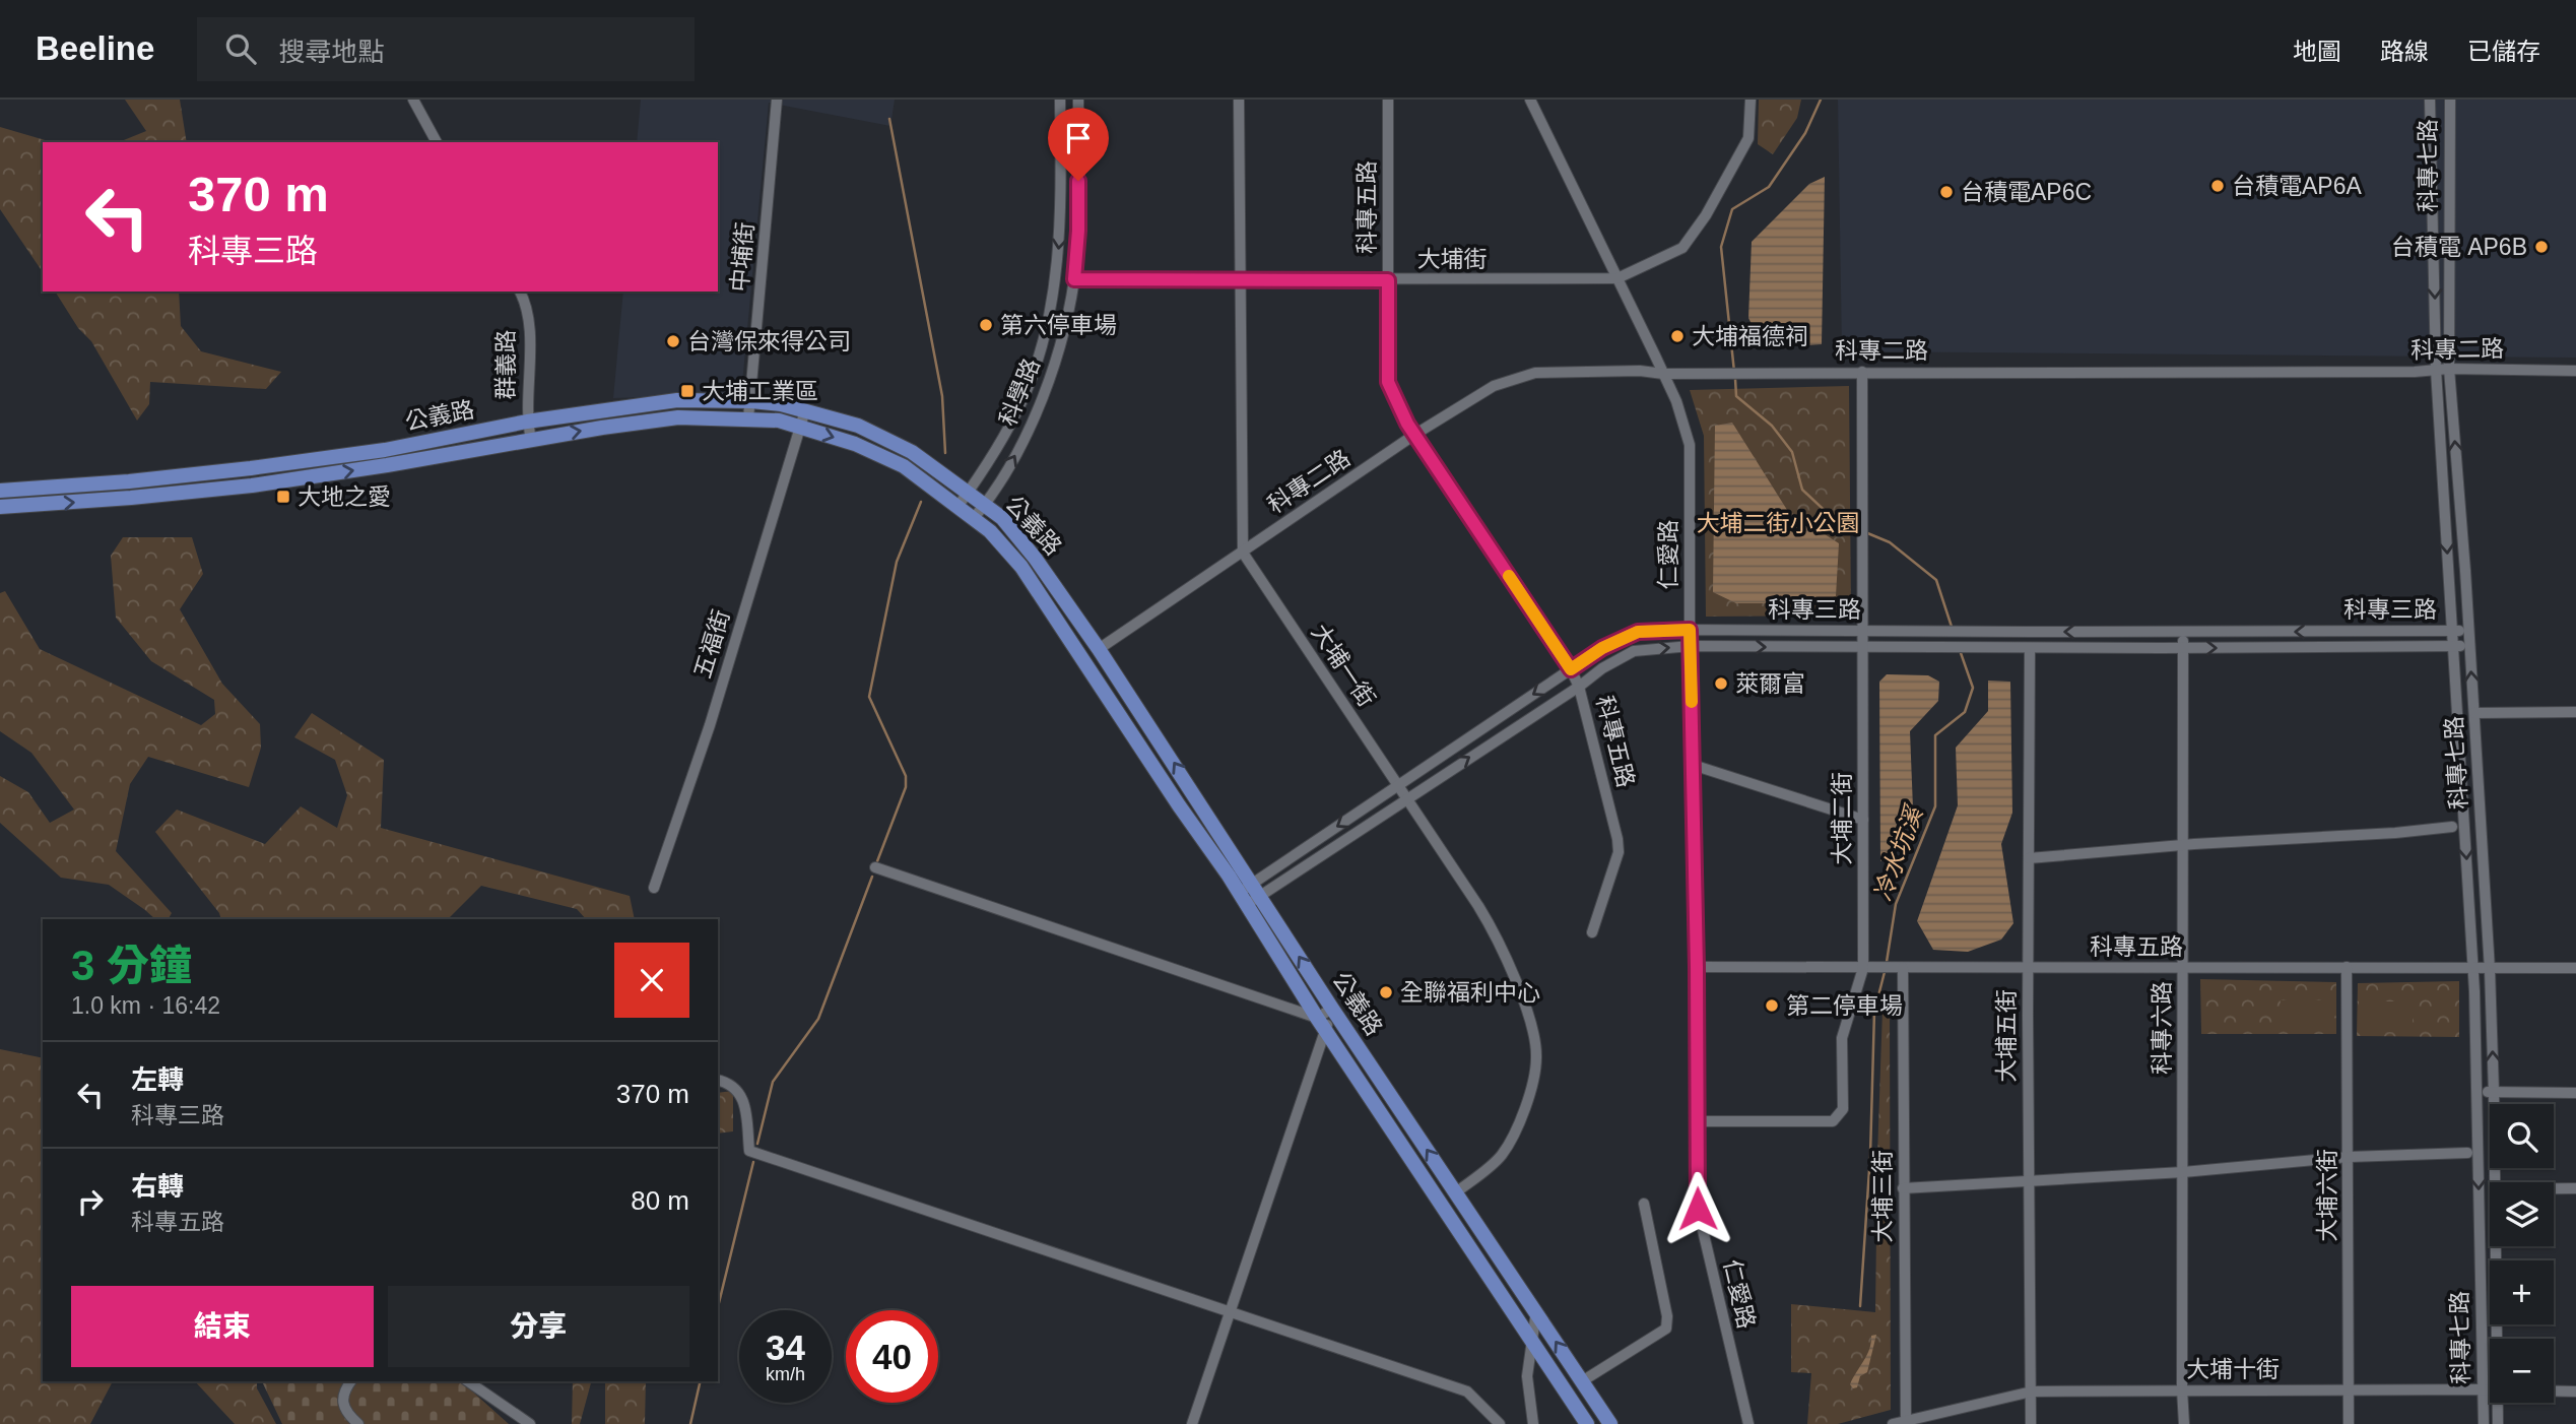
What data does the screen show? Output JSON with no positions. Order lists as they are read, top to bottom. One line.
{"streets":{"main road":["公義路"],"street":["科專七路","科專五路","中埔街","大埔街","科專二路","群義路","科學路","仁愛路","科專三路","五福街","大埔一街","大埔二街","科專六路","大埔五街","大埔六街","大埔三街","大埔十街"]},"crossings":[["科專七路","科專五路"],["科專七路","科專二路"],["科專七路","科專三路"],["科專七路","大埔十街"],["科專五路","大埔街"],["科專五路","科專二路"],["科專五路","仁愛路"],["科專五路","科專三路"],["科專五路","大埔二街"],["科專五路","科專六路"],["科專五路","大埔五街"],["科專五路","大埔六街"],["科專五路","大埔三街"],["中埔街","公義路"],["大埔街","科學路"],["大埔街","仁愛路"],["科專二路","公義路"],["科專二路","仁愛路"],["科專二路","大埔一街"],["科專二路","大埔二街"],["群義路","公義路"],["科學路","公義路"],["公義路","科專三路"],["公義路","五福街"],["公義路","大埔一街"],["仁愛路","科專三路"],["仁愛路","大埔二街"],["科專三路","大埔一街"],["科專三路","大埔二街"],["科專三路","科專六路"],["科專三路","大埔五街"],["科專六路","大埔十街"],["大埔五街","大埔十街"],["大埔六街","大埔十街"],["大埔三街","大埔十街"]],"water":["冷水坑溪"],"parks":["大埔二街小公園"],"places":{"other":["台積電AP6A","台積電AP6C","台積電 AP6B","第六停車場","大埔福德祠","台灣保來得公司","萊爾富","全聯福利中心","第二停車場"],"transit":["大埔工業區","大地之愛"]},"page":{"header":"Beeline","search":"搜尋地點","nav":["地圖","路線","已儲存"],"turn":["370 m","科專三路"],"heading":["3 分鐘","1.0 km · 16:42"],"list":[{"name":"左轉","note":"科專三路","value":"370 m"},{"name":"右轉","note":"科專五路","value":"80 m"}],"map_buttons":["+","−"],"buttons":["結束","分享"],"speed":"34 km/h","limit":"40"}}
